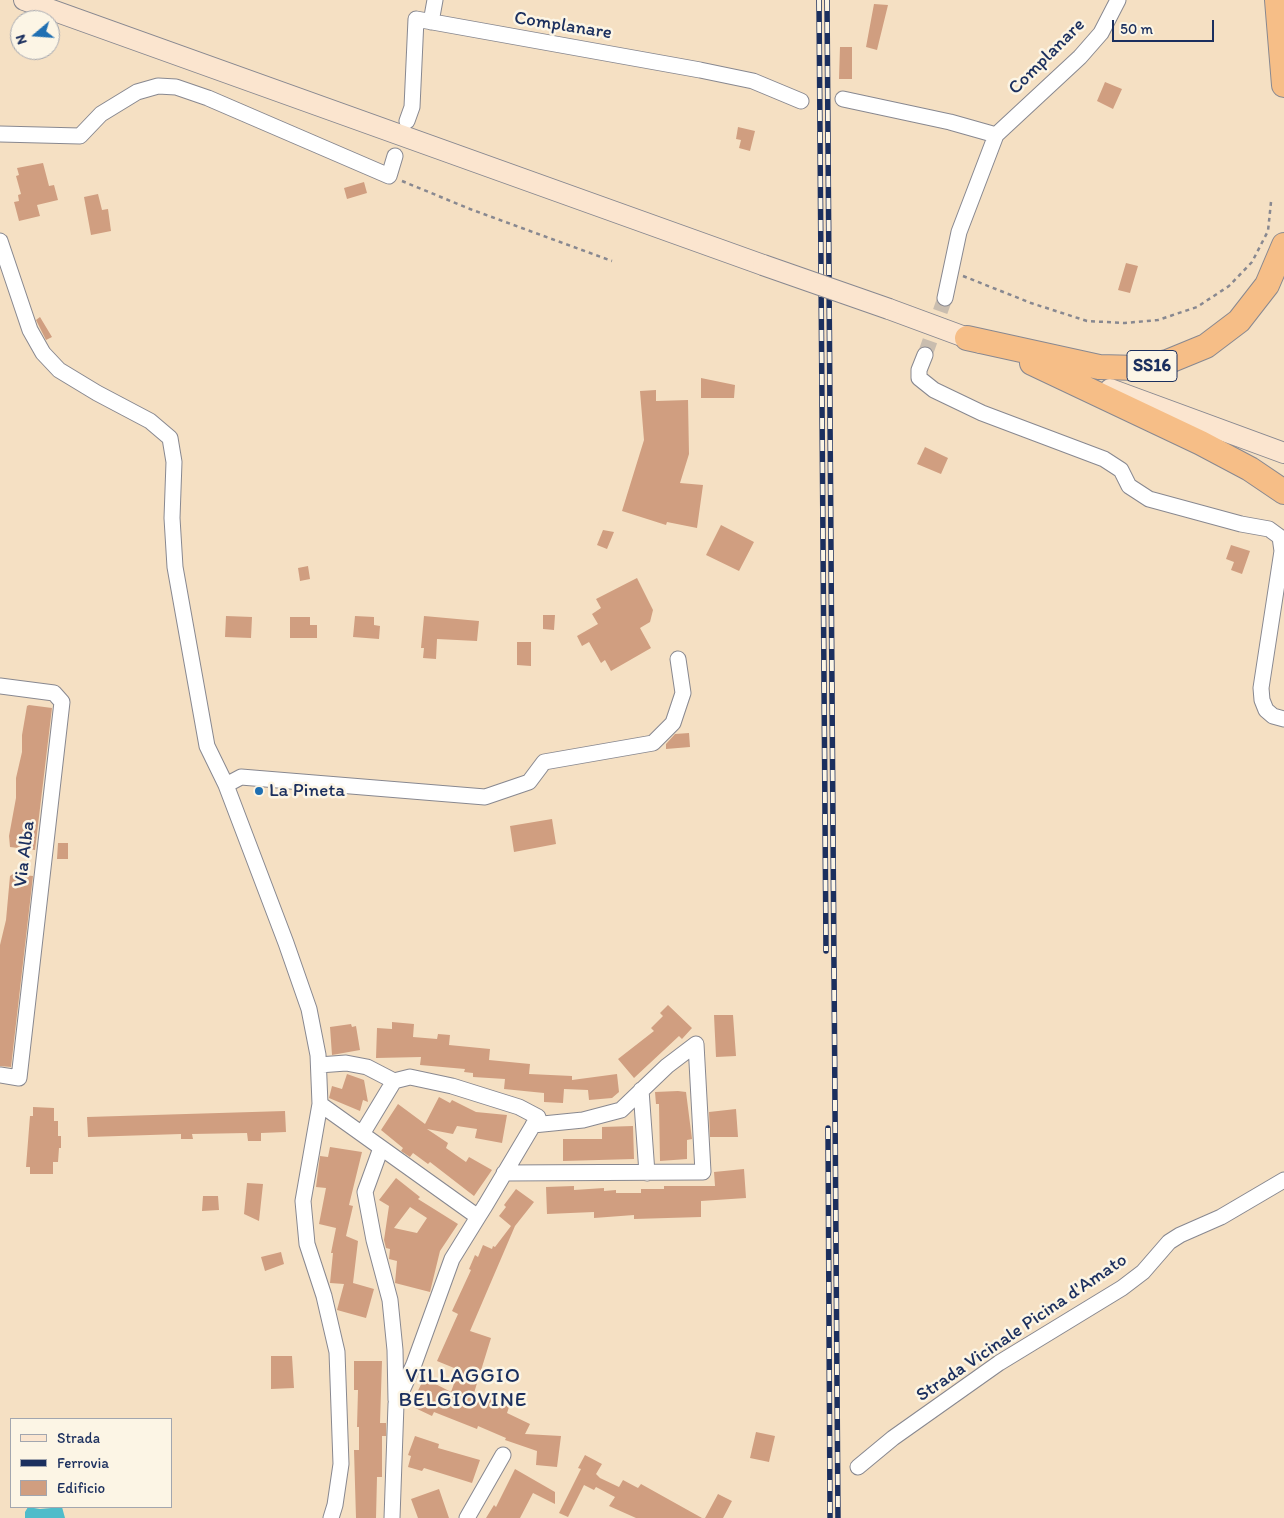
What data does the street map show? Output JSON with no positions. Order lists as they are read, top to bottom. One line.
{"streets":{"highway":["SS16"],"street":["Complanare","Via Alba","Strada Vicinale Picina d'Amato"]},"districts":["VILLAGGIO BELGIOVINE"],"places":["La Pineta"],"legend":["Strada","Ferrovia","Edificio"],"scale_bar":"50 m","north":"left"}
